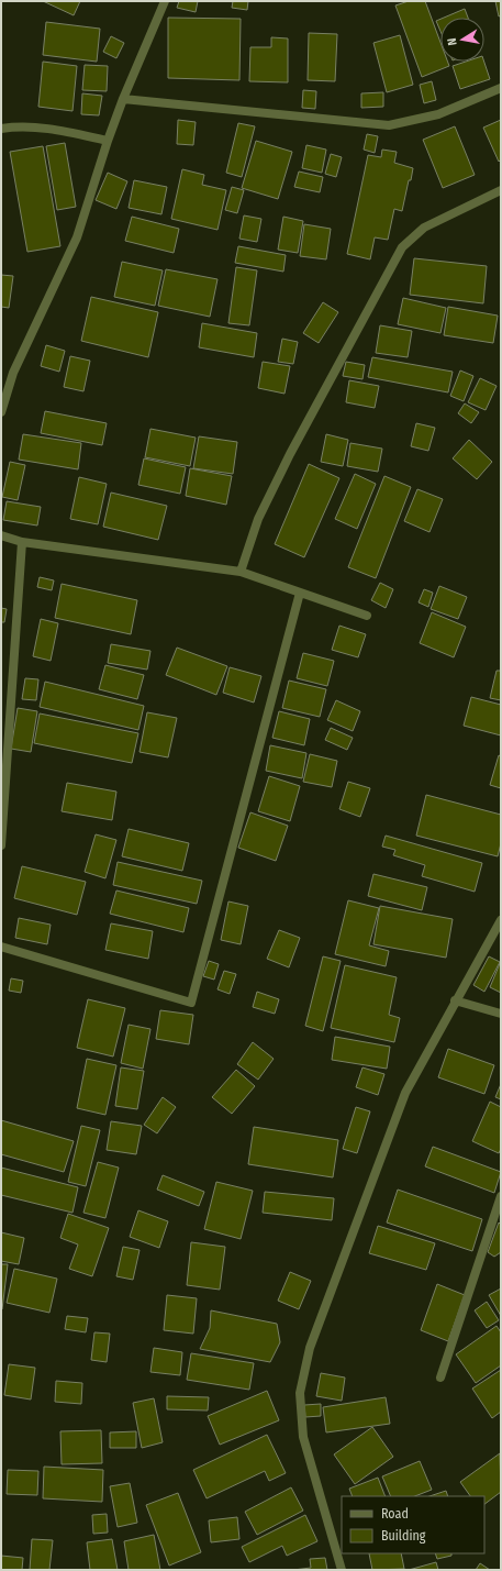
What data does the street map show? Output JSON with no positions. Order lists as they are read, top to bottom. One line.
{"legend":["Road","Building"],"north":"left"}
